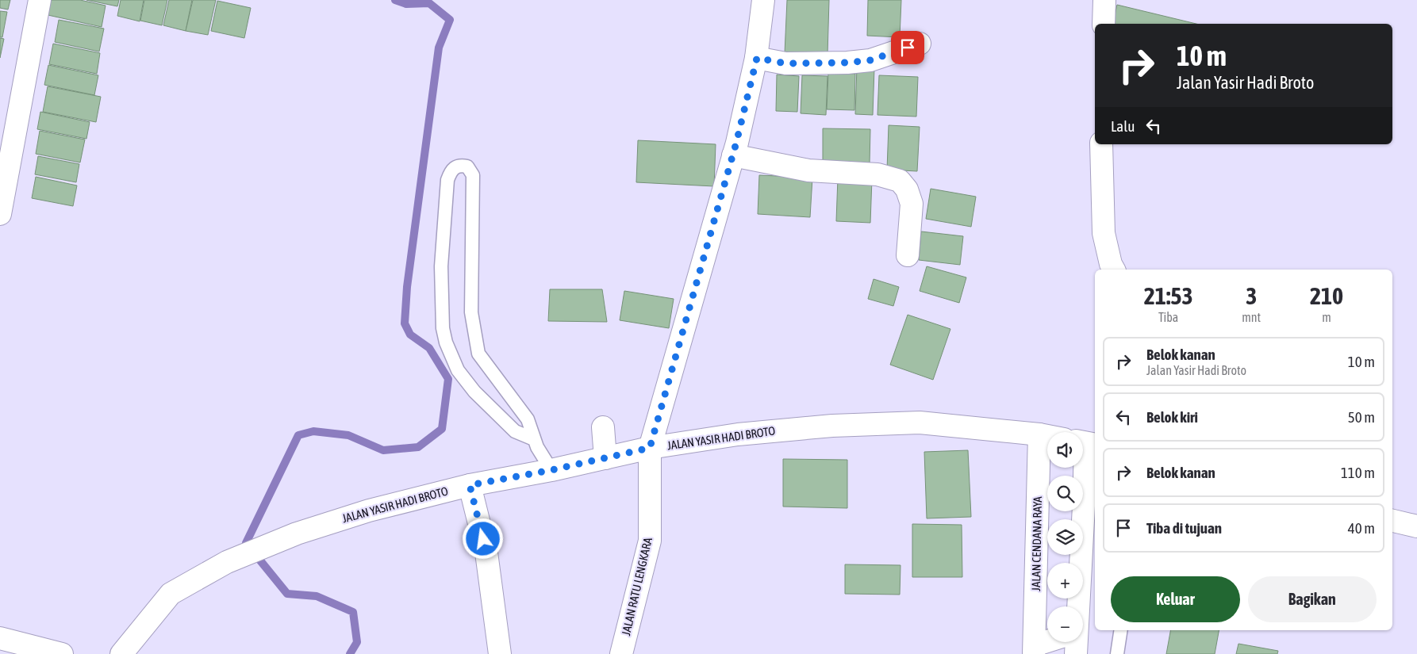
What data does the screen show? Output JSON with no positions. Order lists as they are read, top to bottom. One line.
{"streets":{"street":["JALAN YASIR HADI BROTO","JALAN CENDANA RAYA","JALAN RATU LENGKARA"]},"crossings":[["JALAN YASIR HADI BROTO","JALAN CENDANA RAYA"],["JALAN YASIR HADI BROTO","JALAN RATU LENGKARA"]],"page":{"turn":["10 m","Jalan Yasir Hadi Broto"],"then":"Lalu","eta":["21:53","Tiba","3","mnt","210","m"],"list":[{"name":"Belok kanan","note":"Jalan Yasir Hadi Broto","value":"10 m"},{"name":"Belok kiri","value":"50 m"},{"name":"Belok kanan","value":"110 m"},{"name":"Tiba di tujuan","value":"40 m"}],"map_buttons":["+","−"],"buttons":["Keluar","Bagikan"]}}
